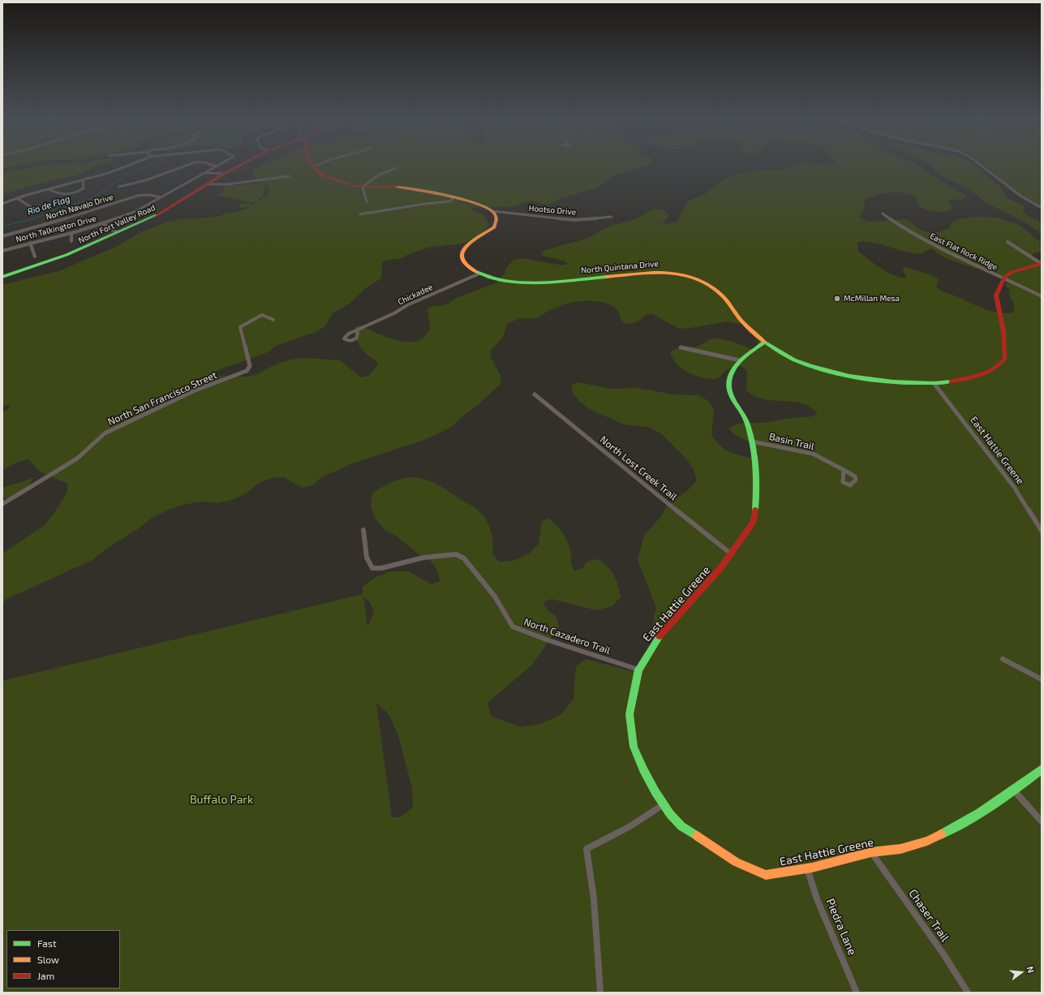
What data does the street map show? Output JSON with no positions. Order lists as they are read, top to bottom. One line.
{"streets":{"street":["North Navajo Drive","Hootso Drive","North Fort Valley Road","North Talkington Drive","East Flat Rock Ridge","North Quintana Drive","Chickadee","North San Francisco Street","Basin Trail","East Hattie Greene","North Lost Creek Trail","North Cazadero Trail","Chaser Trail","Piedra Lane"]},"crossings":[["North Navajo Drive","North Talkington Drive"],["Hootso Drive","North Quintana Drive"],["East Flat Rock Ridge","North Quintana Drive"],["North Quintana Drive","Chickadee"],["North Quintana Drive","East Hattie Greene"],["Basin Trail","East Hattie Greene"],["East Hattie Greene","North Lost Creek Trail"],["East Hattie Greene","North Cazadero Trail"],["East Hattie Greene","Chaser Trail"],["East Hattie Greene","Piedra Lane"]],"water":["Rio de Flag"],"parks":["Buffalo Park"],"places":["McMillan Mesa"],"legend":["Fast","Slow","Jam"],"north":"right"}
